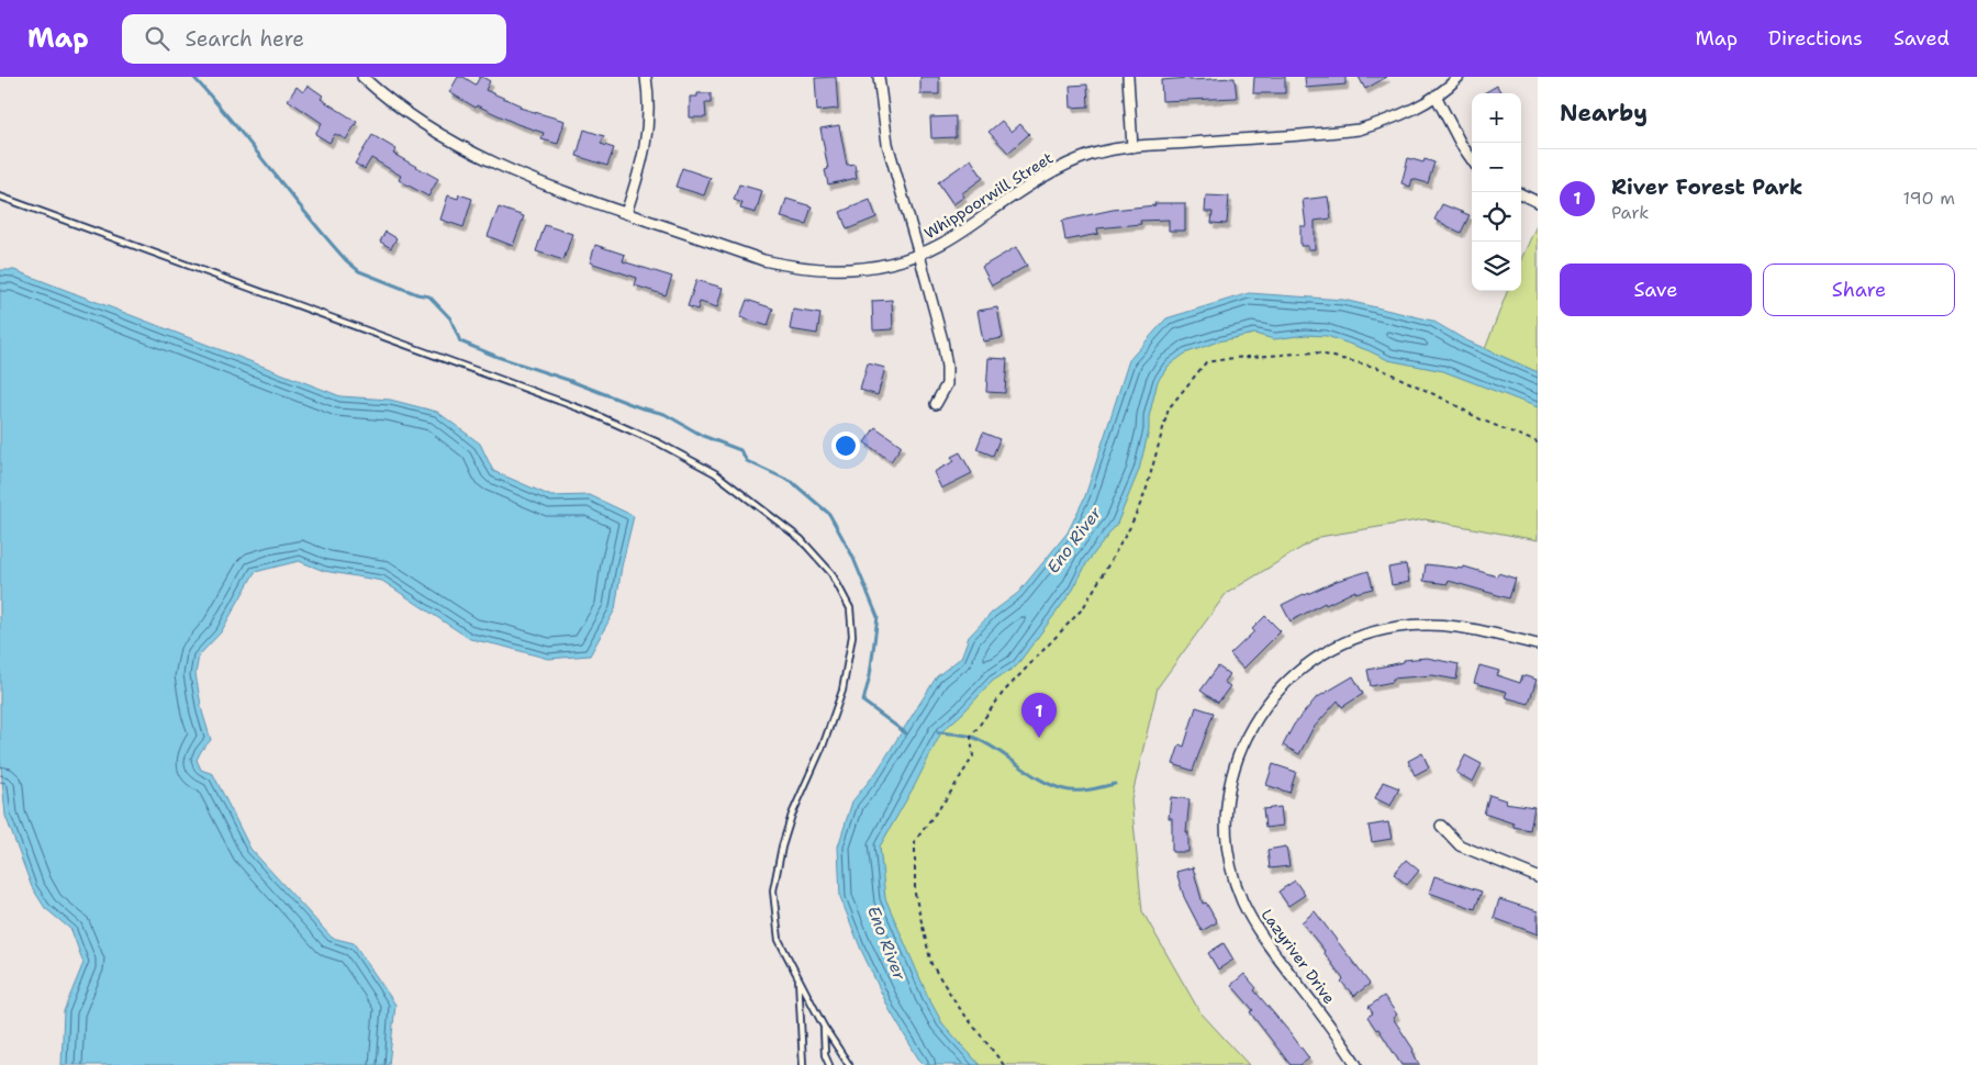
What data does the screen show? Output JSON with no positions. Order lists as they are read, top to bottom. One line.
{"streets":{"street":["Whippoorwill Street","Lazyriver Drive"]},"water":["Eno River"],"page":{"header":"Map","search":"Search here","nav":["Map","Directions","Saved"],"heading":"Nearby","map_buttons":["+","−"],"list":[{"mark":"1","name":"River Forest Park","note":"Park","value":"190 m"}],"buttons":["Save","Share"],"pins":"1"}}
